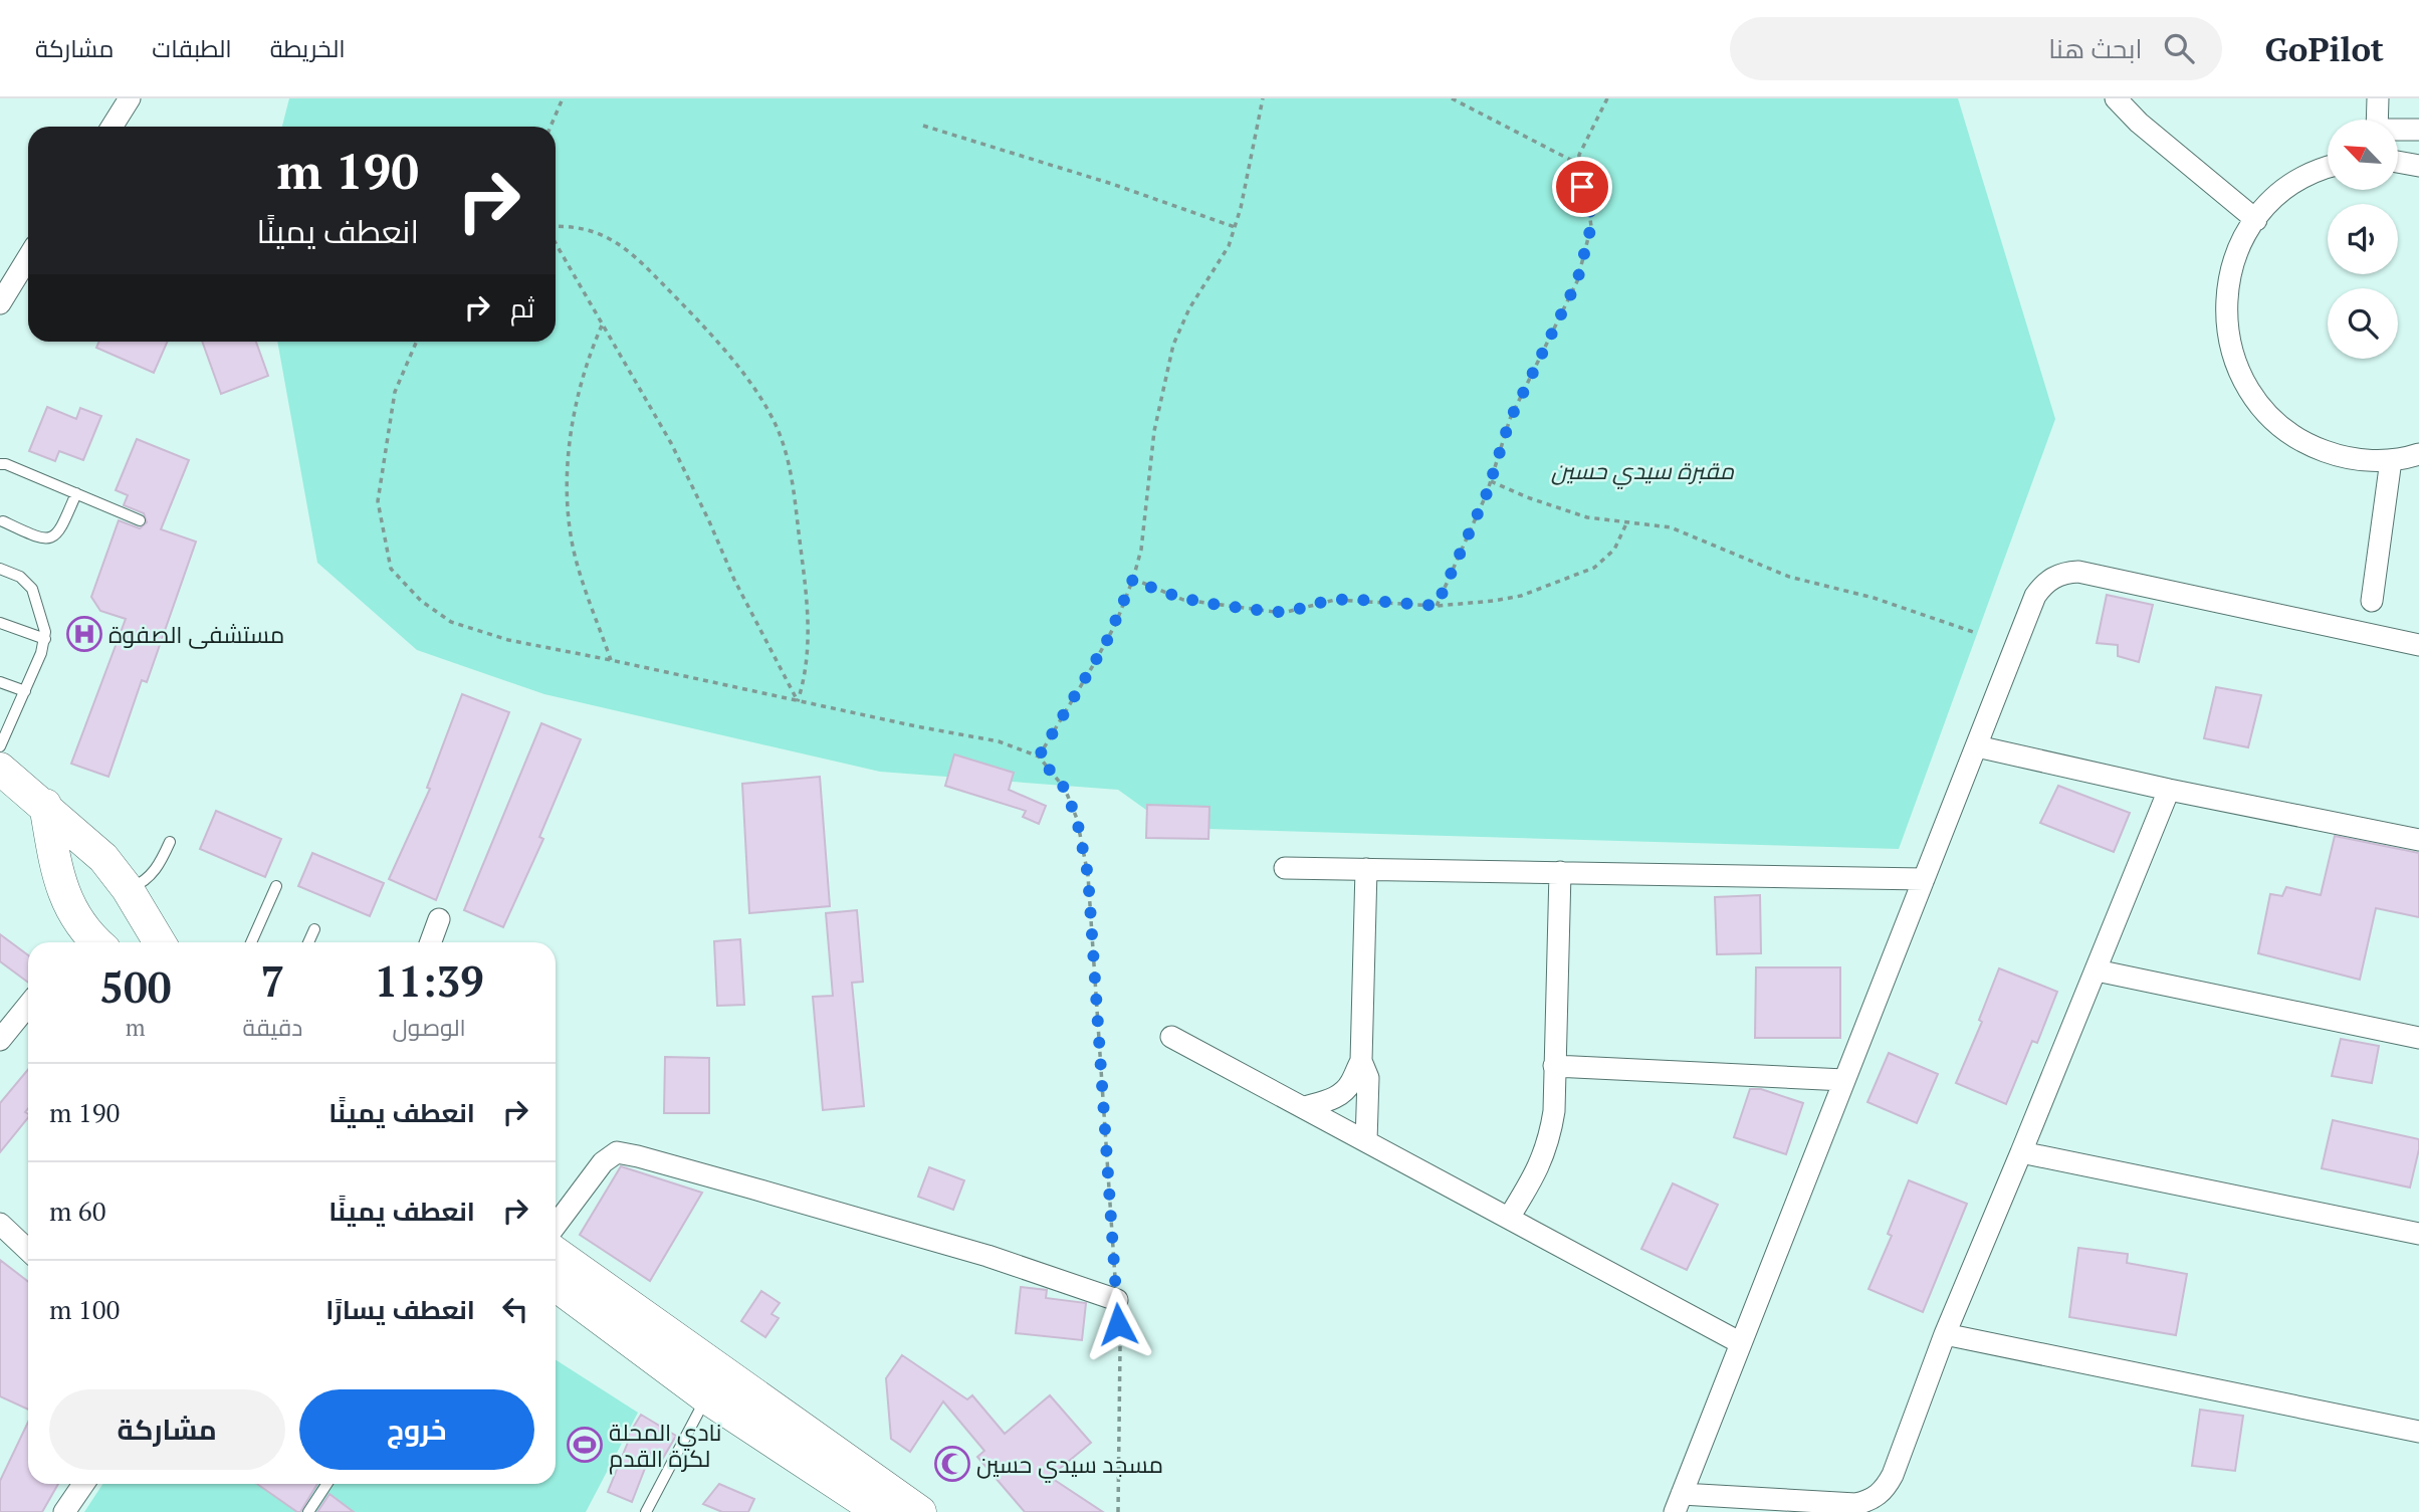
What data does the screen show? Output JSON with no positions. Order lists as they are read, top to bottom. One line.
{"parks":["مقبرة سيدي حسين"],"places":{"hospital":["مستشفى الصفوة"],"sports":["نادي المحلة لكرة القدم"],"mosque":["مسجد سيدي حسين"]},"north":"top left","page":{"header":"GoPilot","search":"ابحث هنا","nav":["الخريطة","الطبقات","مشاركة"],"turn":["190 m","انعطف يمينًا"],"then":"ثم","eta":["11:39","الوصول","7","دقيقة","500","m"],"list":[{"name":"انعطف يمينًا","value":"190 m"},{"name":"انعطف يمينًا","value":"60 m"},{"name":"انعطف يسارًا","value":"100 m"}],"buttons":["خروج","مشاركة"]}}
